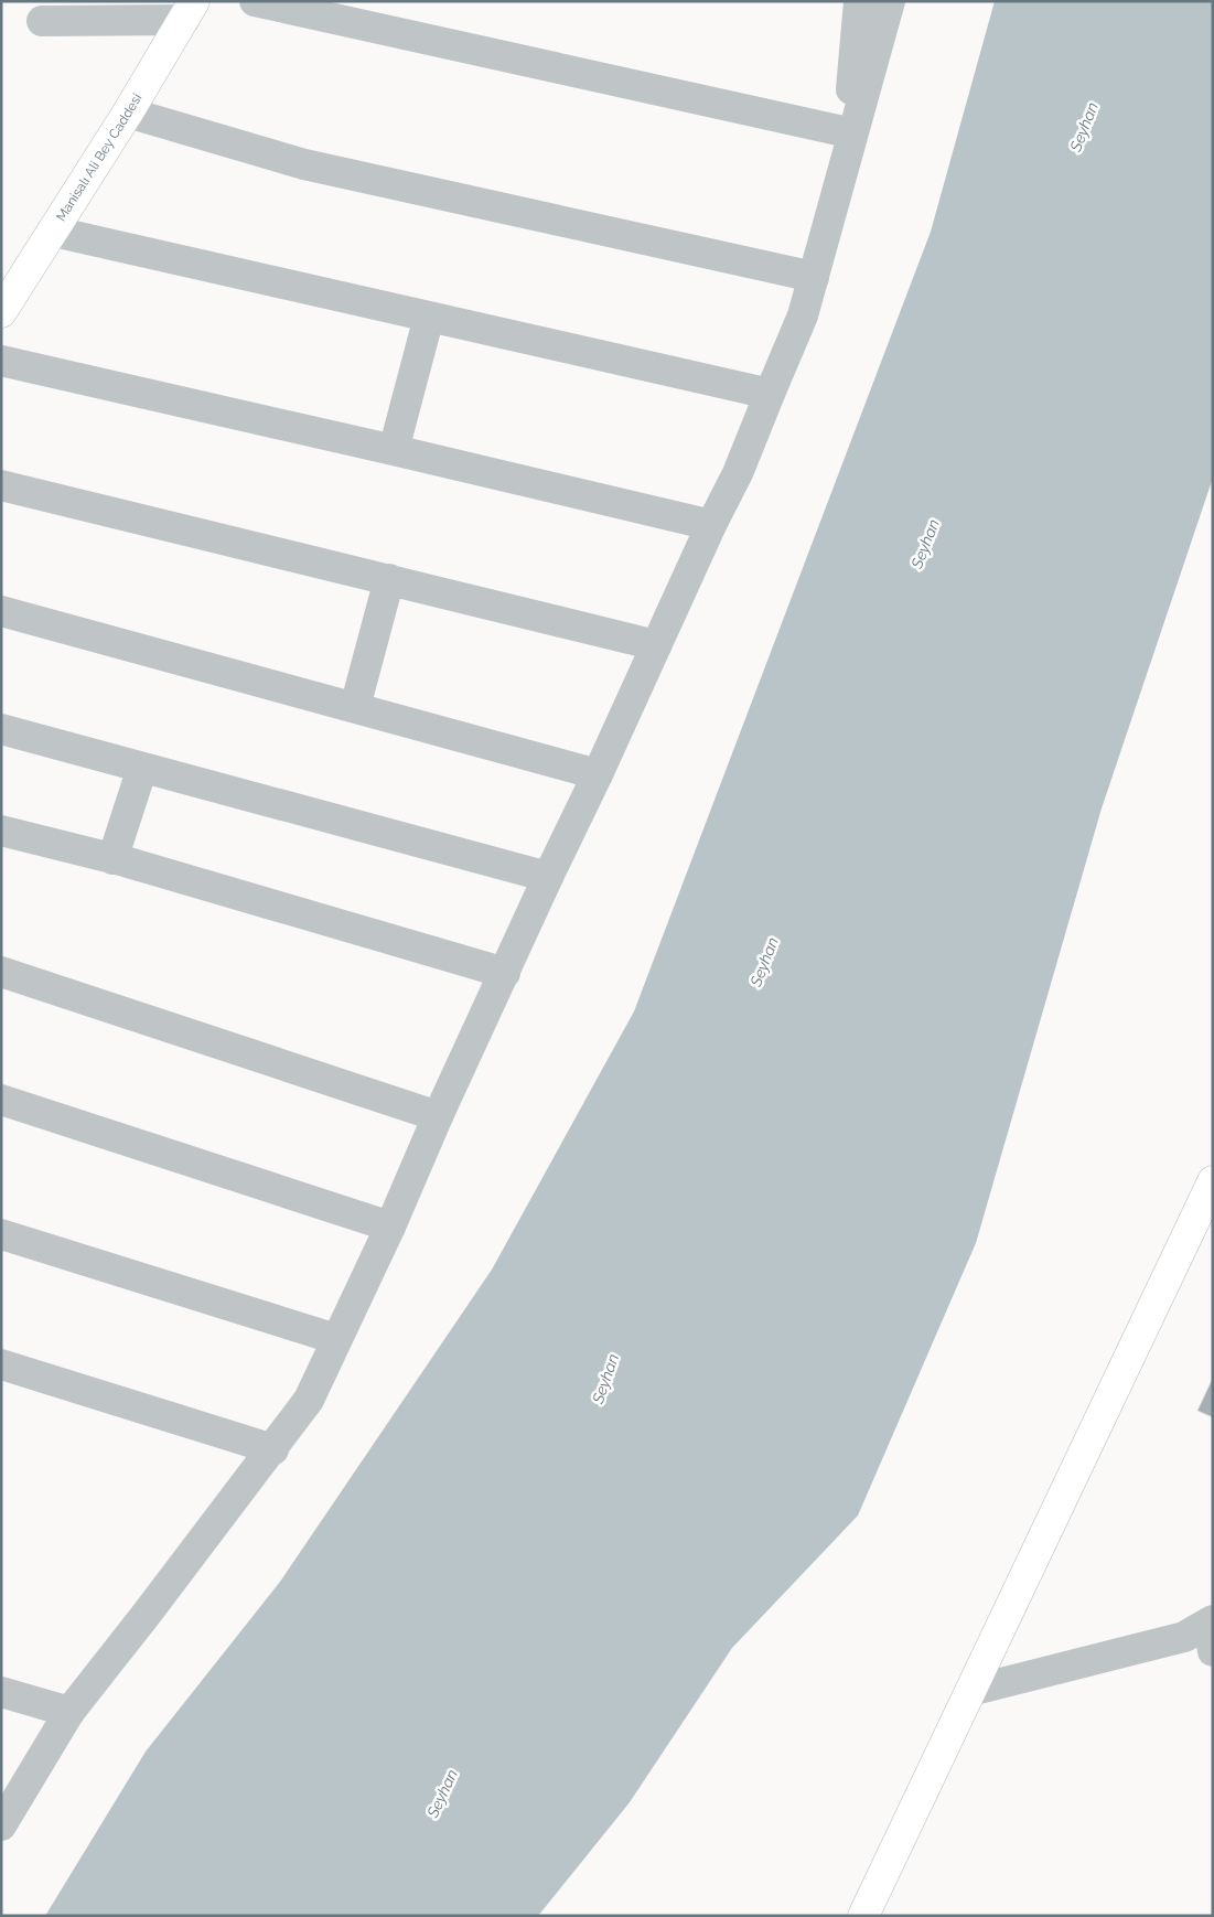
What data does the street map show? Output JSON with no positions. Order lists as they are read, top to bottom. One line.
{"streets":{"main road":["Manisalı Ali Bey Caddesi"]},"water":["Seyhan"]}
